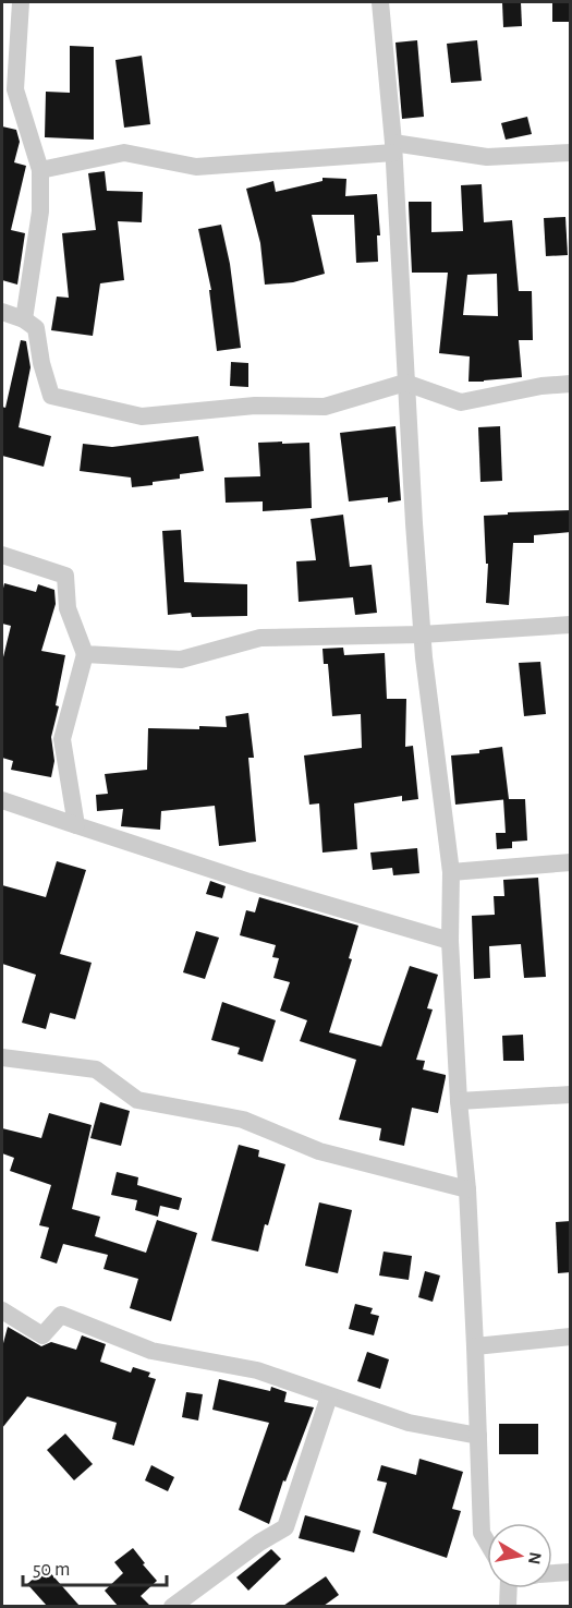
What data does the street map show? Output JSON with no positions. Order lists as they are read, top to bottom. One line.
{"scale_bar":"50 m","north":"right"}
